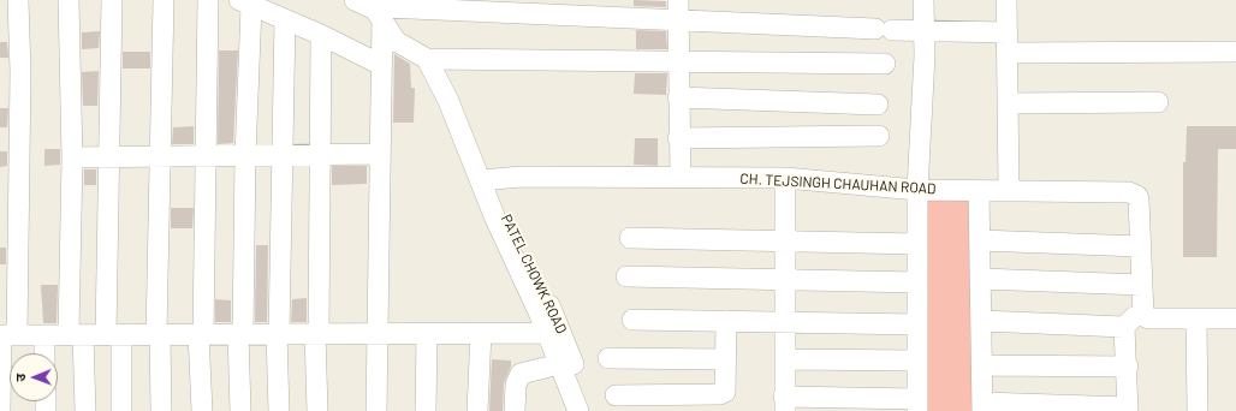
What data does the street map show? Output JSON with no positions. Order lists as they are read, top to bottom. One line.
{"streets":{"street":["CH. TEJSINGH CHAUHAN ROAD","PATEL CHOWK ROAD"]},"crossings":[["CH. TEJSINGH CHAUHAN ROAD","PATEL CHOWK ROAD"]],"north":"left"}
